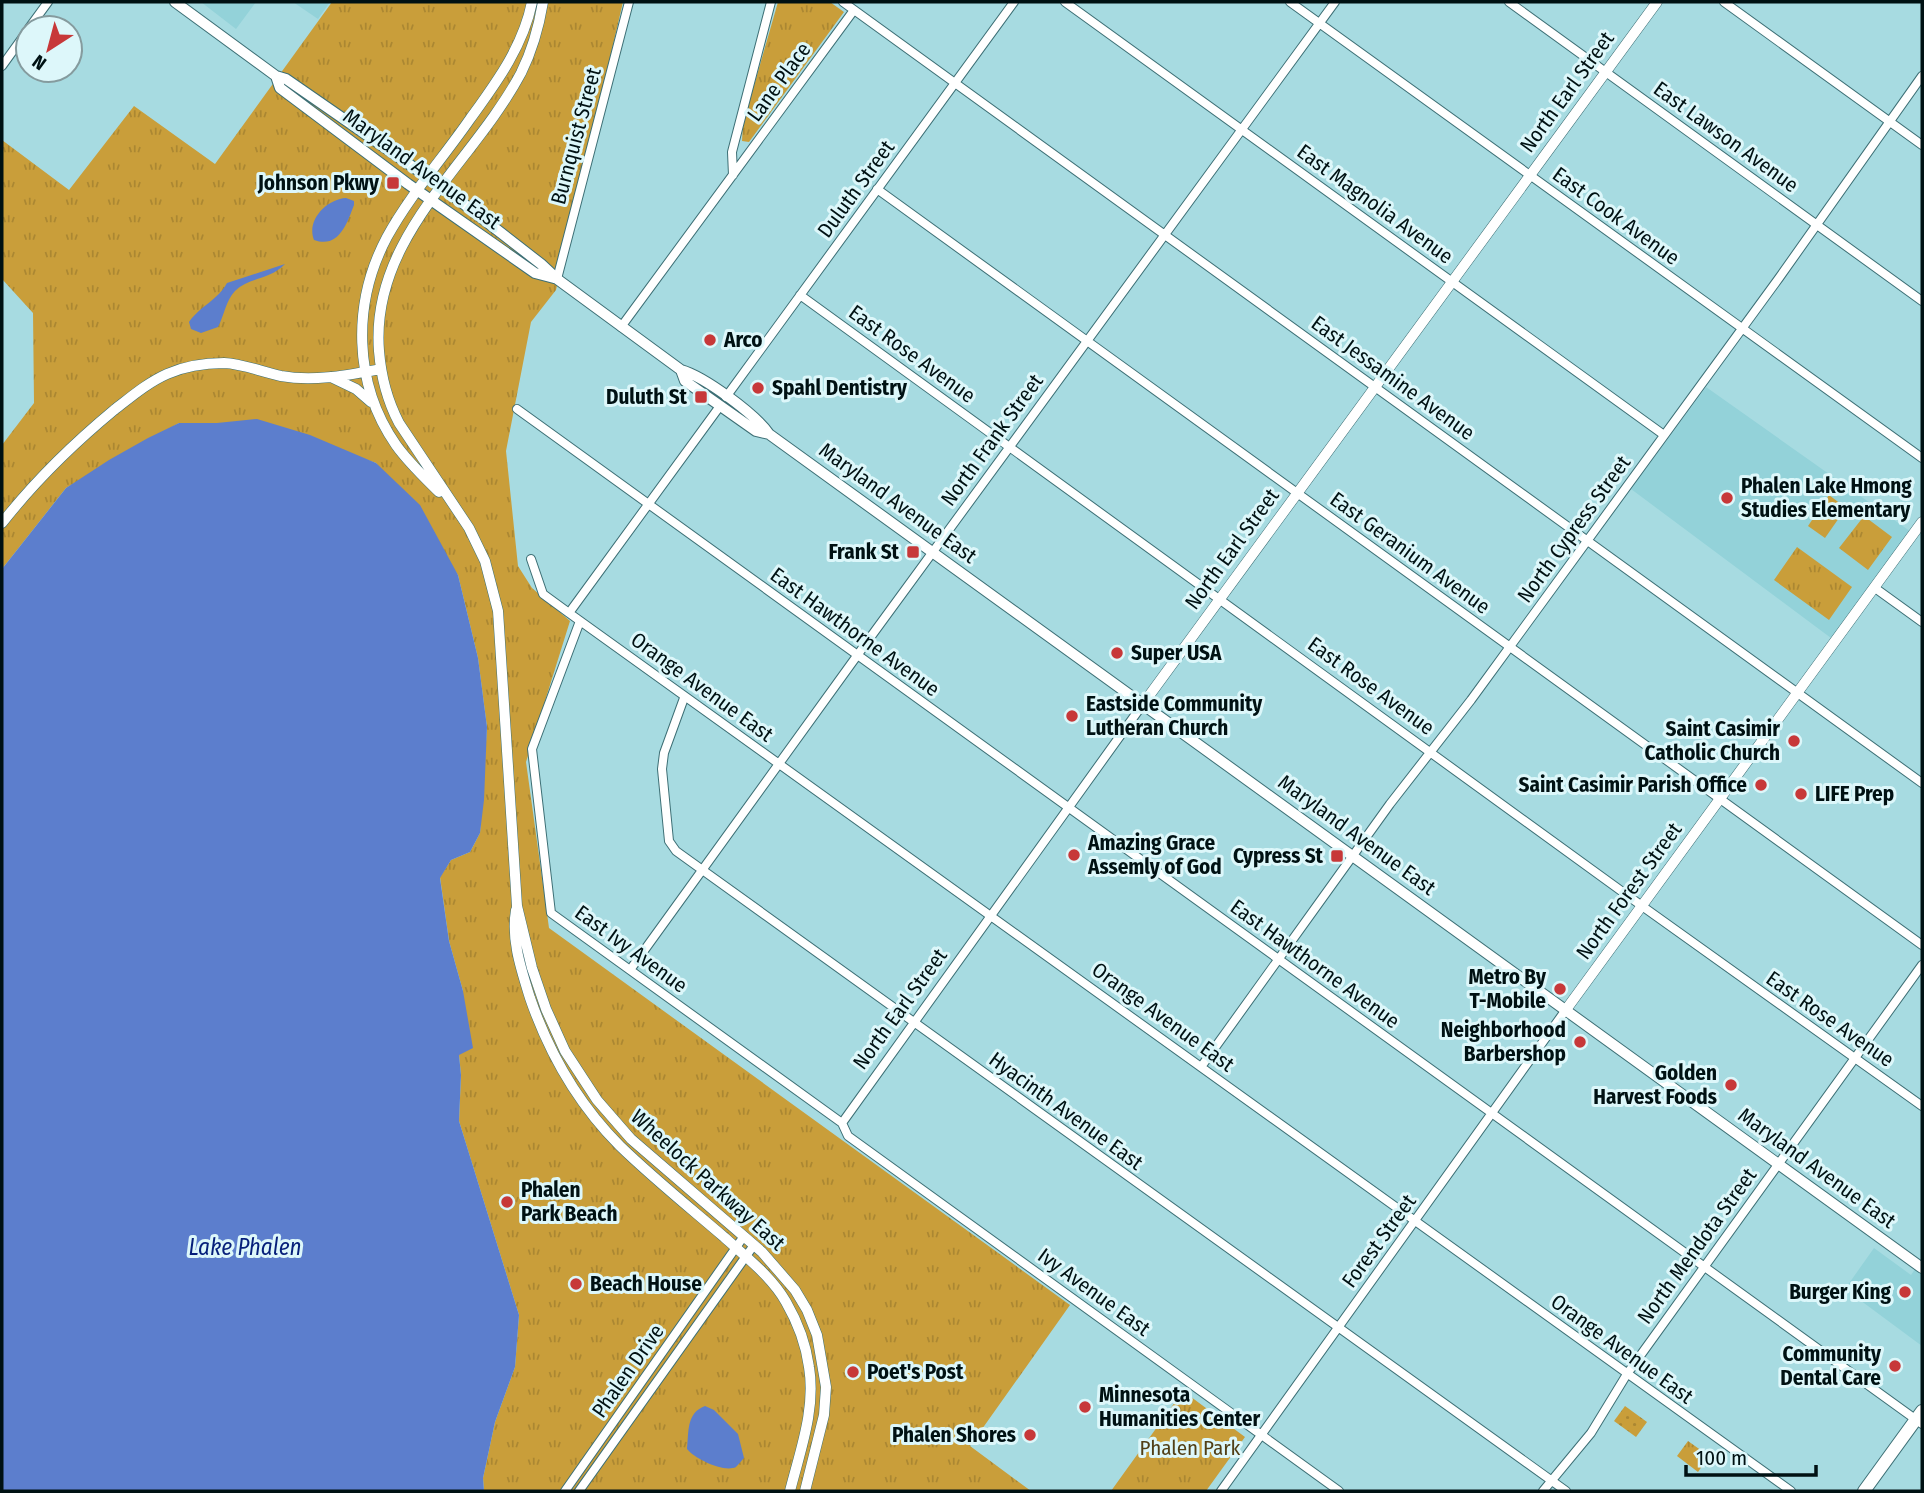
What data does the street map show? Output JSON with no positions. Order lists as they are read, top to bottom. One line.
{"streets":{"main road":["Maryland Avenue East"],"street":["Lane Place","North Earl Street","Burnquist Street","East Lawson Avenue","Duluth Street","East Magnolia Avenue","East Cook Avenue","East Rose Avenue","East Jessamine Avenue","North Frank Street","North Cypress Street","East Geranium Avenue","East Hawthorne Avenue","Orange Avenue East","North Forest Street","East Ivy Avenue","Hyacinth Avenue East","Wheelock Parkway East","Forest Street","North Mendota Street","Ivy Avenue East","Phalen Drive"]},"crossings":[["Lane Place","Maryland Avenue East"],["Lane Place","East Jessamine Avenue"],["North Earl Street","East Lawson Avenue"],["North Earl Street","Maryland Avenue East"],["North Earl Street","East Magnolia Avenue"],["North Earl Street","East Cook Avenue"],["North Earl Street","East Rose Avenue"],["North Earl Street","East Jessamine Avenue"],["North Earl Street","East Geranium Avenue"],["North Earl Street","East Hawthorne Avenue"],["North Earl Street","Orange Avenue East"],["North Earl Street","Hyacinth Avenue East"],["North Earl Street","Ivy Avenue East"],["Burnquist Street","Maryland Avenue East"],["East Lawson Avenue","North Cypress Street"],["Maryland Avenue East","Duluth Street"],["Maryland Avenue East","North Frank Street"],["Maryland Avenue East","North Cypress Street"],["Maryland Avenue East","North Forest Street"],["Maryland Avenue East","Wheelock Parkway East"],["Maryland Avenue East","Forest Street"],["Maryland Avenue East","North Mendota Street"],["Duluth Street","East Rose Avenue"],["Duluth Street","East Jessamine Avenue"],["Duluth Street","East Geranium Avenue"],["Duluth Street","East Hawthorne Avenue"],["Duluth Street","Orange Avenue East"],["East Magnolia Avenue","North Frank Street"],["East Magnolia Avenue","North Cypress Street"],["East Cook Avenue","North Frank Street"],["East Cook Avenue","North Cypress Street"],["East Rose Avenue","North Frank Street"],["East Rose Avenue","North Cypress Street"],["East Rose Avenue","North Forest Street"],["East Rose Avenue","North Mendota Street"],["East Jessamine Avenue","North Frank Street"],["East Jessamine Avenue","North Cypress Street"],["East Jessamine Avenue","North Forest Street"],["North Frank Street","East Geranium Avenue"],["North Frank Street","East Hawthorne Avenue"],["North Frank Street","Orange Avenue East"],["North Frank Street","East Ivy Avenue"],["North Frank Street","Hyacinth Avenue East"],["North Cypress Street","East Geranium Avenue"],["North Cypress Street","East Hawthorne Avenue"],["North Cypress Street","Orange Avenue East"],["East Geranium Avenue","North Forest Street"],["East Hawthorne Avenue","Forest Street"],["East Hawthorne Avenue","North Mendota Street"],["Orange Avenue East","East Ivy Avenue"],["Orange Avenue East","Hyacinth Avenue East"],["Orange Avenue East","Forest Street"],["Orange Avenue East","North Mendota Street"],["North Forest Street","Forest Street"],["East Ivy Avenue","Ivy Avenue East"],["Hyacinth Avenue East","Forest Street"],["Hyacinth Avenue East","North Mendota Street"],["Wheelock Parkway East","Phalen Drive"],["Forest Street","Ivy Avenue East"]],"water":["Lake Phalen"],"parks":["Phalen Park"],"places":{"transit":["Johnson Pkwy","Duluth St","Frank St","Cypress St"],"other":["Arco","Spahl Dentistry","Phalen Lake Hmong Studies Elementary","Super USA","Eastside Community Lutheran Church","Saint Casimir Catholic Church","Saint Casimir Parish Office","LIFE Prep","Amazing Grace Assemly of God","Metro By T-Mobile","Neighborhood Barbershop","Golden Harvest Foods","Phalen Park Beach","Beach House","Burger King","Community Dental Care","Poet's Post","Minnesota Humanities Center","Phalen Shores"]},"scale_bar":"100 m","north":"bottom left"}
